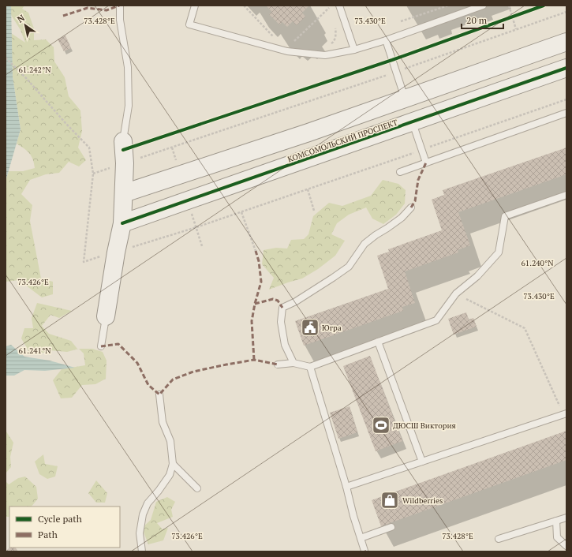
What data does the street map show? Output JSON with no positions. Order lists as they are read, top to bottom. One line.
{"streets":{"street":["КОМСОМОЛЬСКИЙ ПРОСПЕКТ"]},"places":{"public building":["Югра"],"sports":["ДЮСШ Виктория"],"shop":["Wildberries"]},"legend":["Cycle path","Path"],"scale_bar":"20 m","north":"top left","coordinates":["73.428°E","73.430°E","61.242°N","61.240°N","73.426°E","61.241°N"]}
